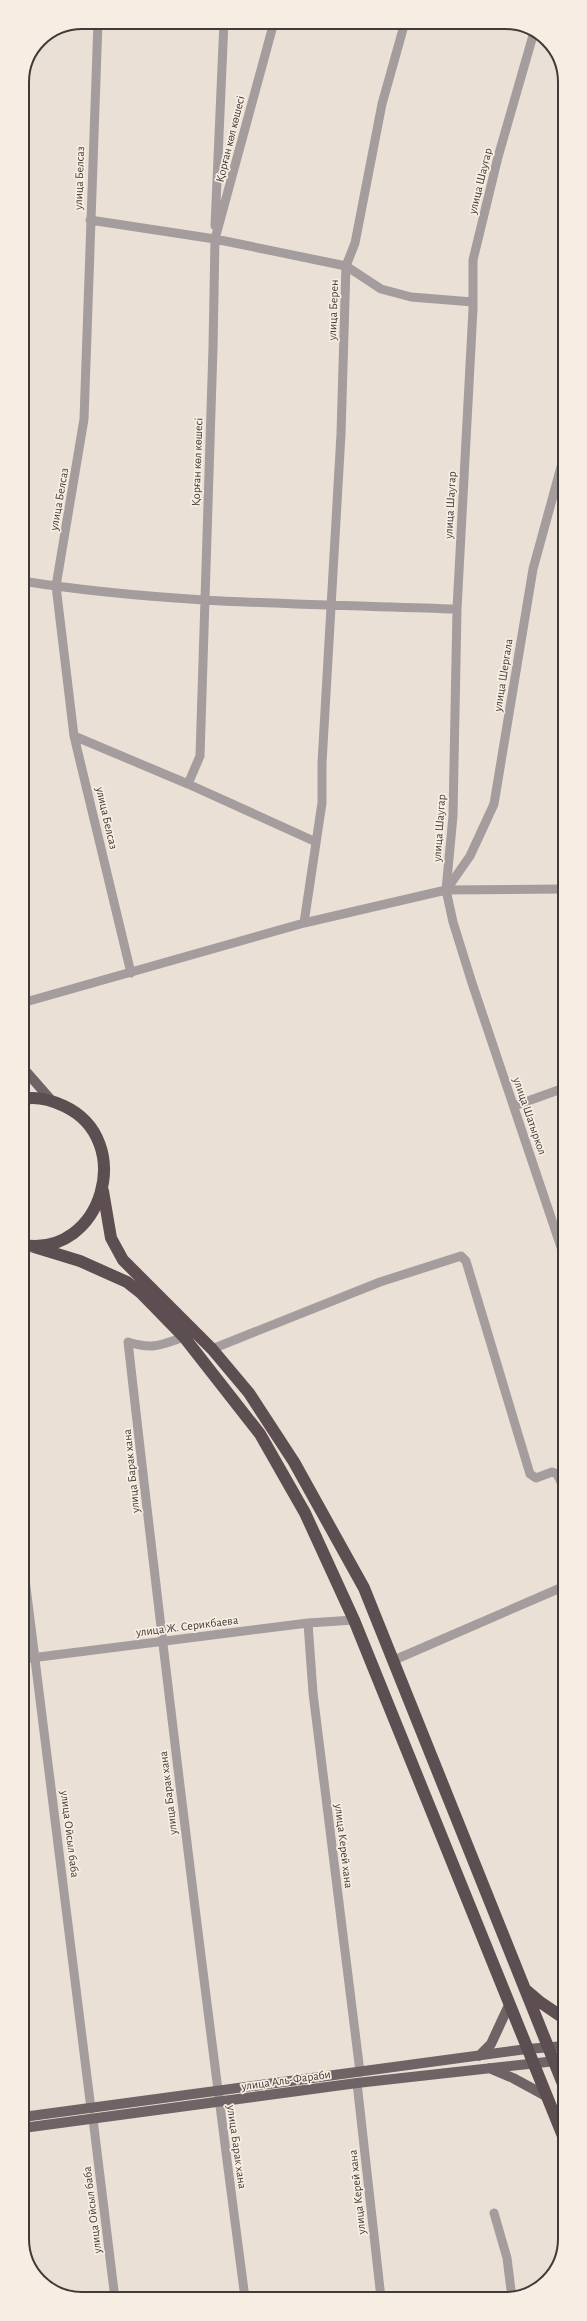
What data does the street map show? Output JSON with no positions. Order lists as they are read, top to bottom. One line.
{"streets":{"main road":["улица Аль-Фараби"],"street":["Қорған көл көшесі","улица Белсаз","улица Шаугар","улица Берен","улица Шергала","улица Шатыркол","улица Барак хана","улица Ж. Серикбаева","улица Ойсыл баба","улица Керей хана"]},"crossings":[["улица Шаугар","улица Шергала"],["улица Шаугар","улица Шатыркол"],["улица Барак хана","улица Ж. Серикбаева"],["улица Барак хана","улица Аль-Фараби"],["улица Ж. Серикбаева","улица Ойсыл баба"],["улица Ж. Серикбаева","улица Керей хана"],["улица Ойсыл баба","улица Аль-Фараби"],["улица Керей хана","улица Аль-Фараби"]]}
